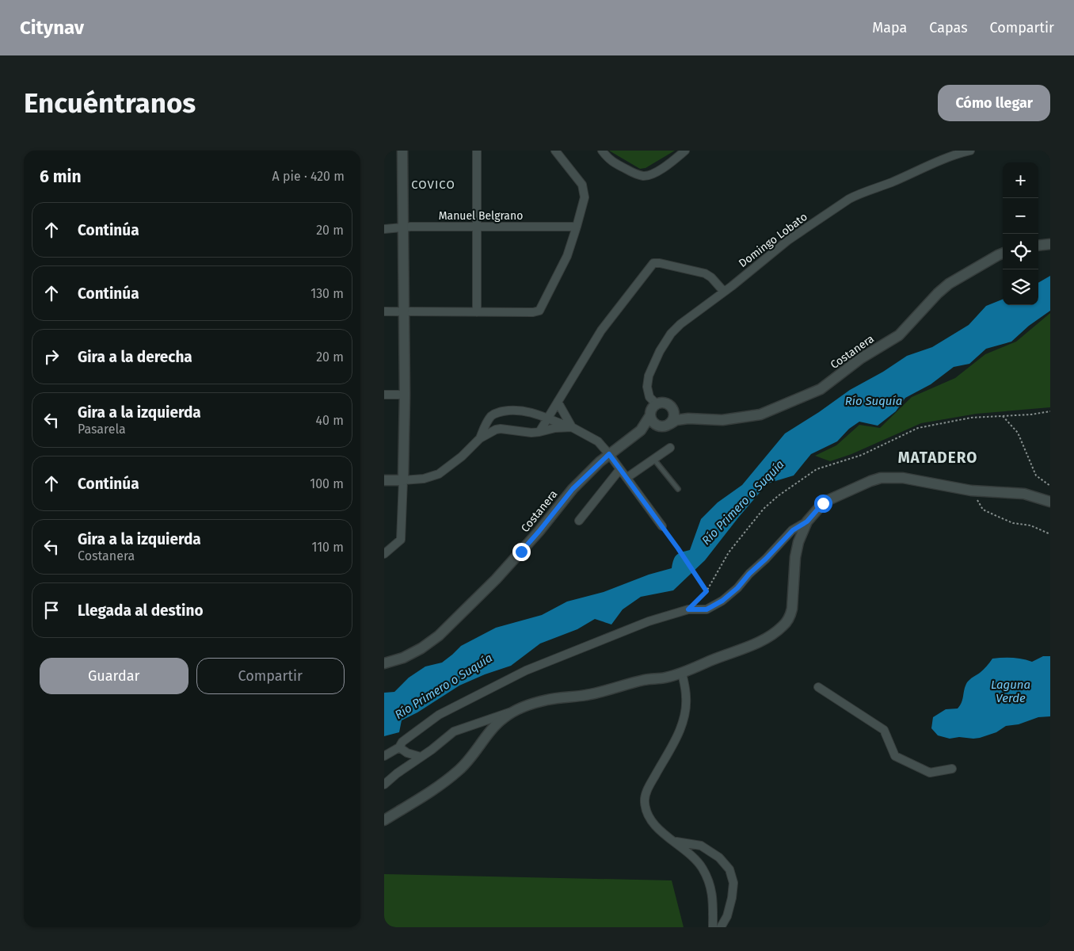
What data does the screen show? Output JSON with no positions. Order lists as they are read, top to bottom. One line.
{"streets":{"street":["Manuel Belgrano","Domingo Lobato","Costanera"]},"crossings":[["Domingo Lobato","Costanera"]],"districts":["COVICO","MATADERO"],"water":["Río Suquía","Río Primero o Suquía","Laguna Verde"],"page":{"header":"Citynav","nav":["Mapa","Capas","Compartir"],"buttons":["Cómo llegar",["Guardar","Compartir"]],"title":"Encuéntranos","heading":["6 min","A pie · 420 m"],"map_buttons":["+","−"],"list":[["Continúa","20 m"],["Continúa","130 m"],["Gira a la derecha","20 m"],["Gira a la izquierda","Pasarela","40 m"],["Continúa","100 m"],["Gira a la izquierda","Costanera","110 m"],"Llegada al destino"]}}
